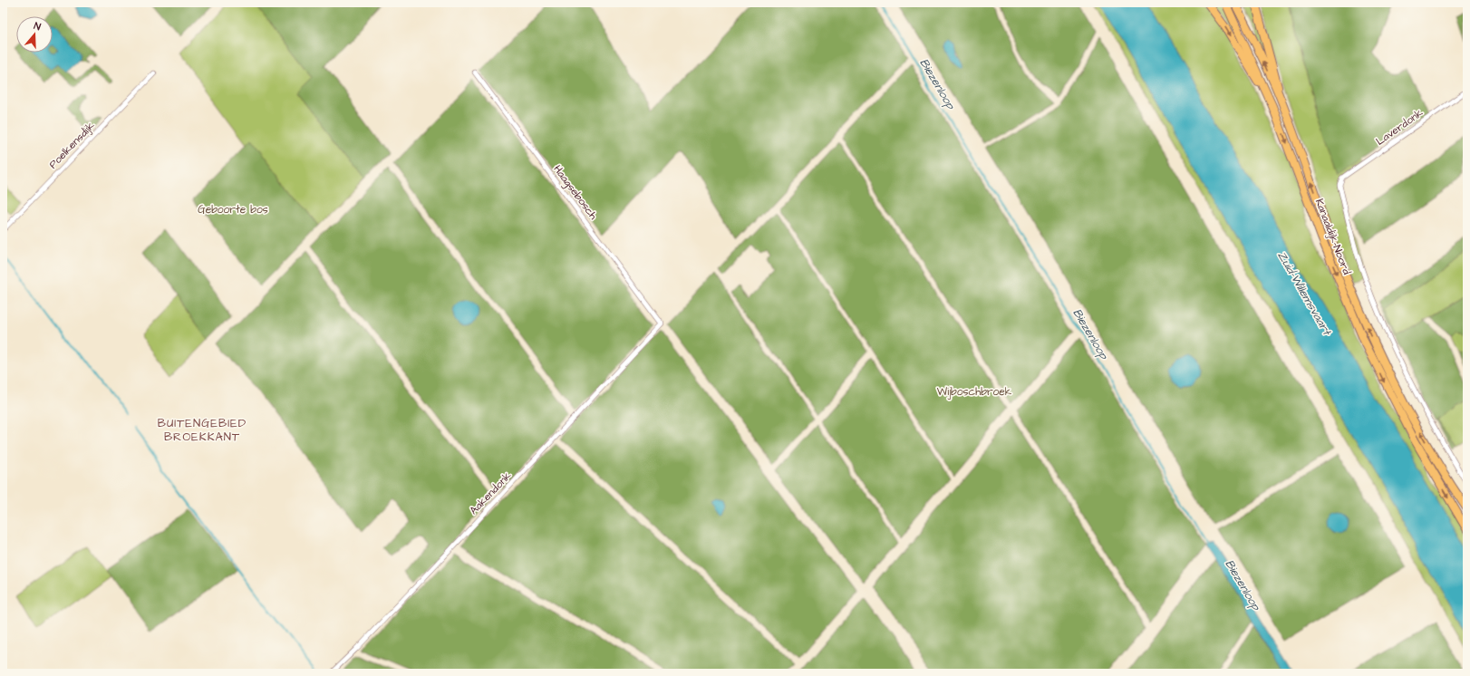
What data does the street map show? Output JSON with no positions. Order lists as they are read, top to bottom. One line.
{"streets":{"highway":["Kanaaldijk-Noord"],"street":["Laverdonk","Poelkensdijk","Haagsebosch","Aakendonk"]},"crossings":[["Laverdonk","Kanaaldijk-Noord"],["Haagsebosch","Aakendonk"]],"districts":["BUITENGEBIED BROEKKANT"],"water":["Biezenloop","Zuid-Willemsvaart"],"parks":["Geboorte bos","Wijboschbroek"],"north":"top"}
